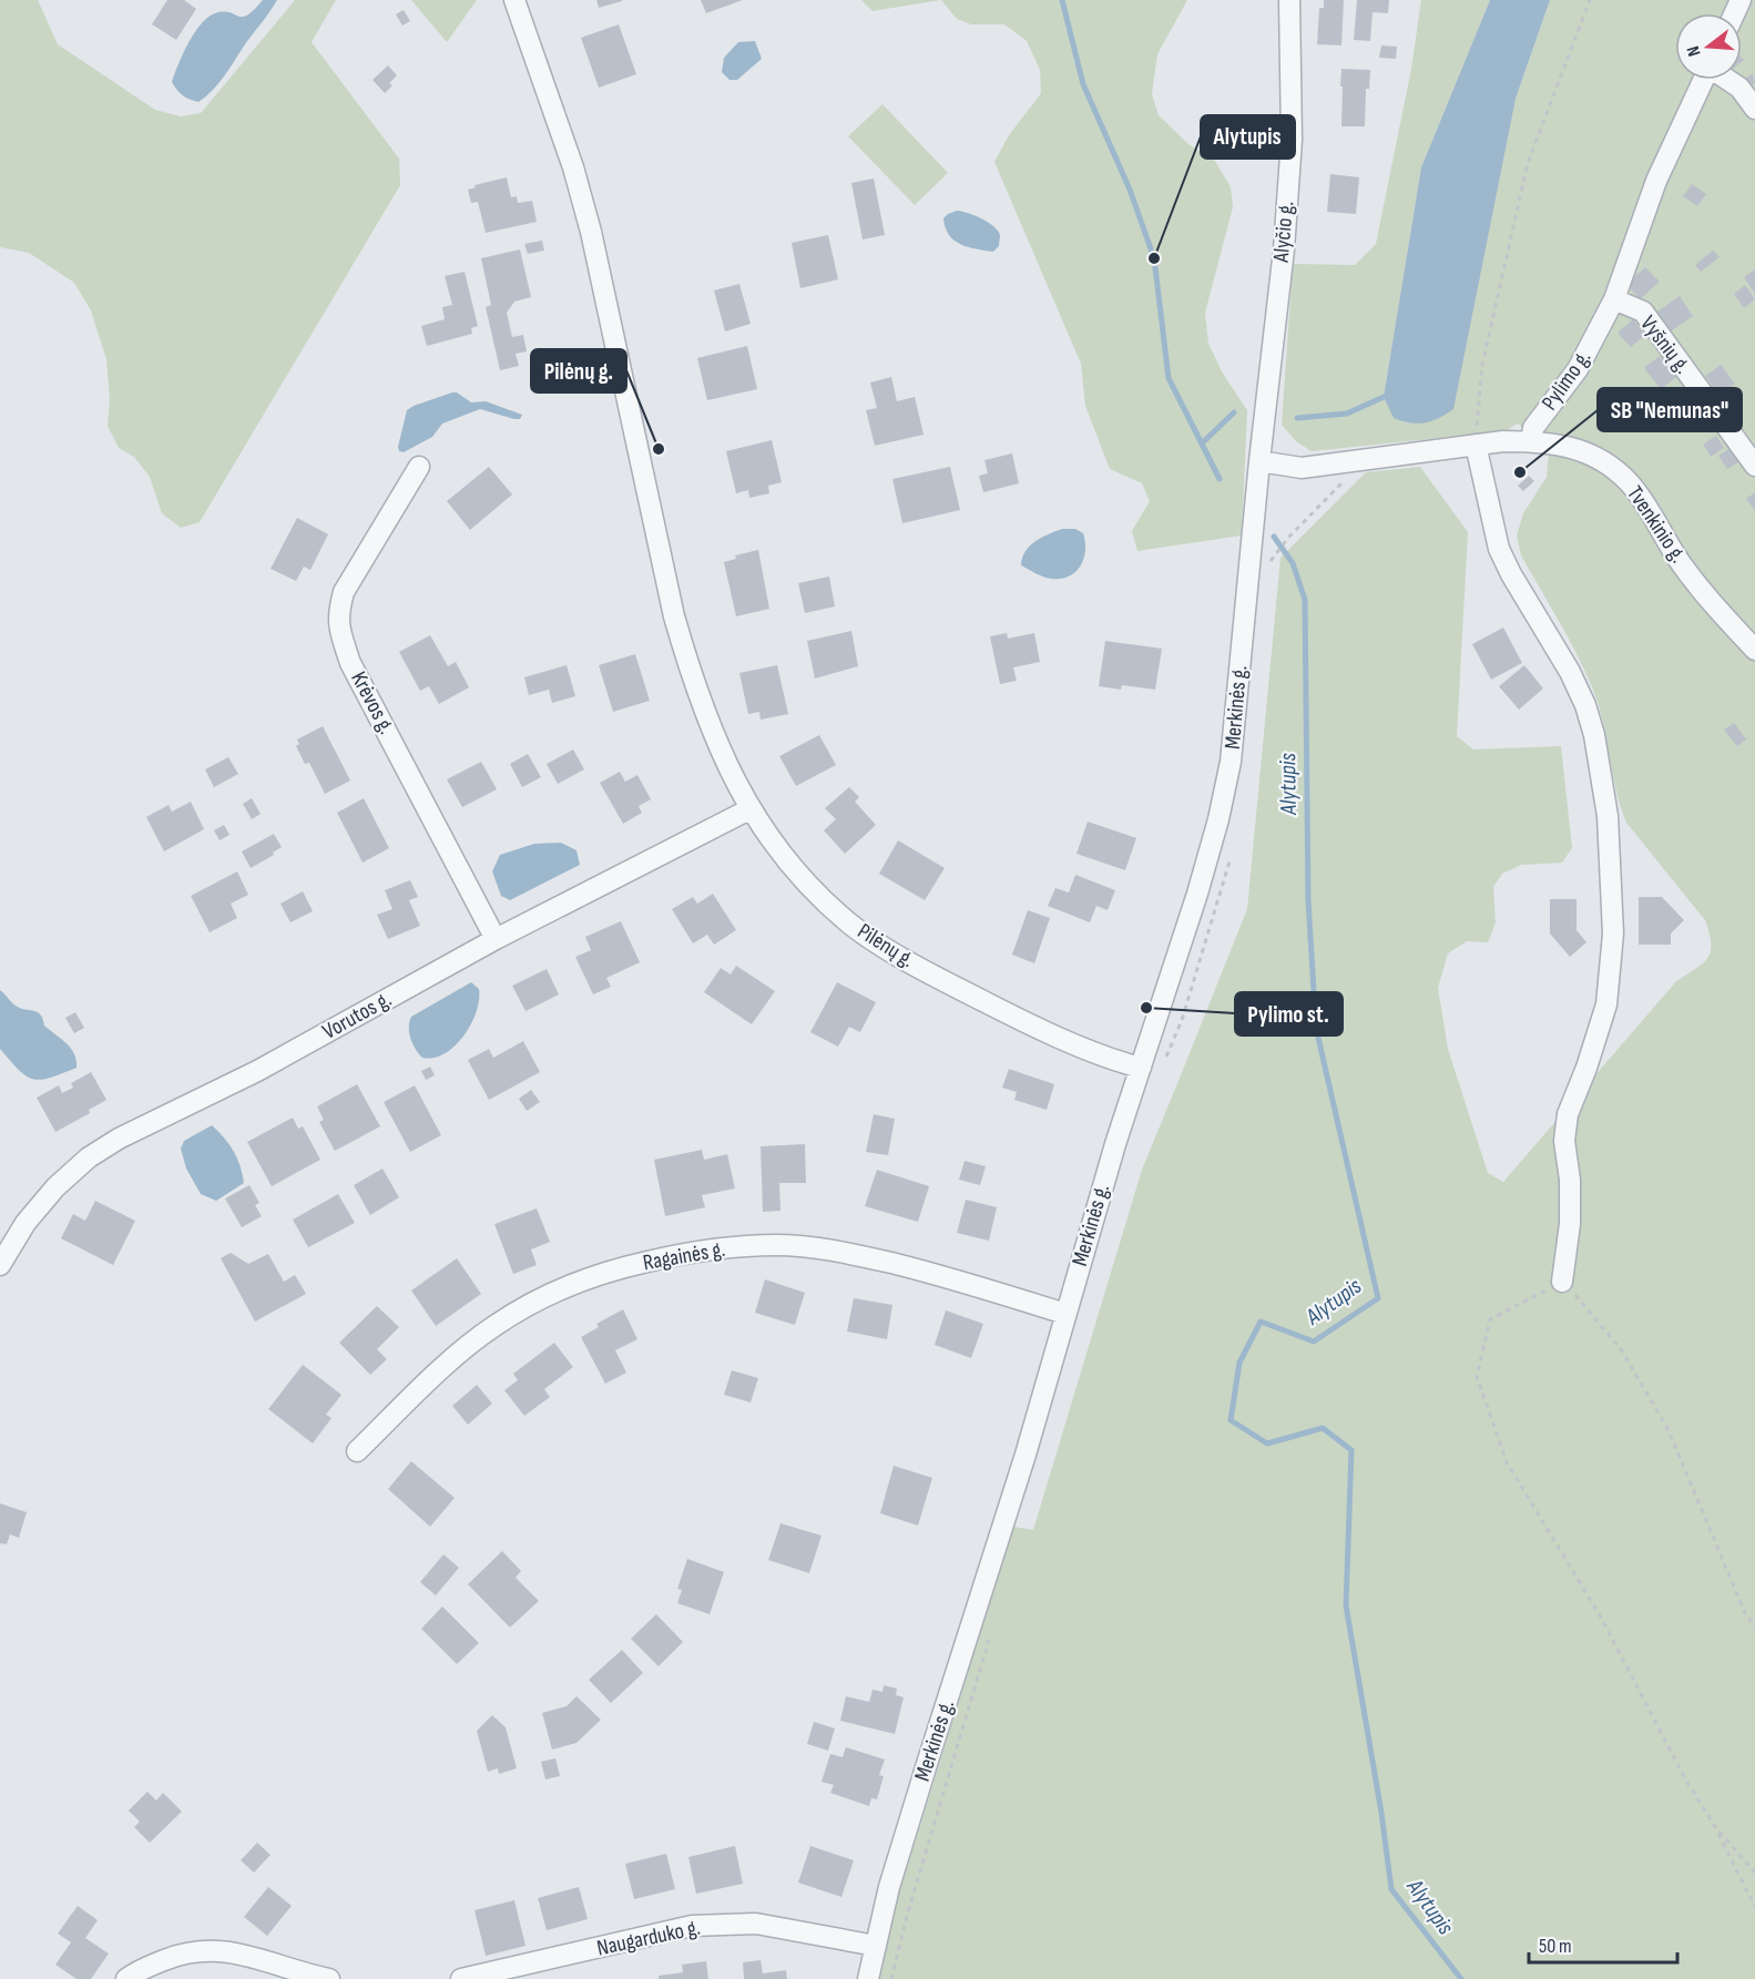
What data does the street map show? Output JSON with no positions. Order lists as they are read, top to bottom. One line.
{"streets":{"street":["Alyčio g.","Vyšnių g.","Pylimo g.","Tvenkinio g.","Krėvos g.","Merkinės g.","Pilėnų g.","Vorutos g.","Ragainės g.","Naugarduko g."]},"crossings":[["Alyčio g.","Merkinės g."],["Vyšnių g.","Pylimo g."],["Pylimo g.","Tvenkinio g."],["Krėvos g.","Vorutos g."],["Merkinės g.","Pilėnų g."],["Merkinės g.","Ragainės g."],["Merkinės g.","Naugarduko g."],["Pilėnų g.","Vorutos g."]],"water":["Alytupis"],"places":["Alytupis","Pilėnų g.","SB \"Nemunas\"","Pylimo st."],"scale_bar":"50 m","north":"left"}
